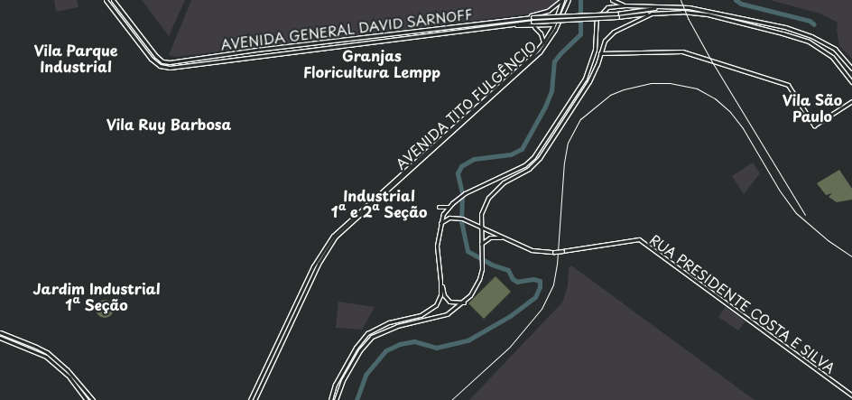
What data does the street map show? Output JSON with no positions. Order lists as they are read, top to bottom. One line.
{"streets":{"main road":["AVENIDA GENERAL DAVID SARNOFF","AVENIDA TITO FULGÊNCIO","RUA PRESIDENTE COSTA E SILVA"]},"districts":["Vila Parque Industrial","Granjas Floricultura Lempp","Vila São Paulo","Vila Ruy Barbosa","Industrial 1ª e 2ª Seção","Jardim Industrial 1ª Seção"]}
